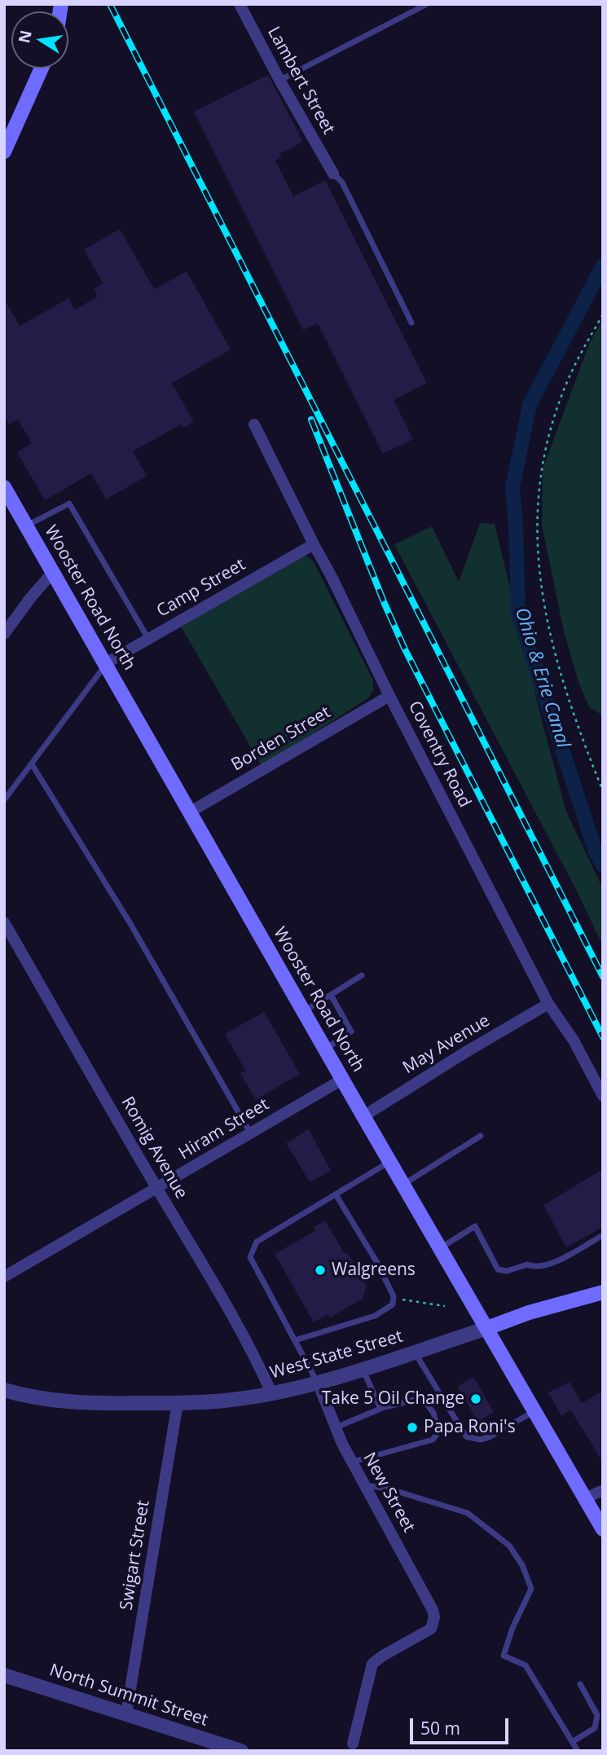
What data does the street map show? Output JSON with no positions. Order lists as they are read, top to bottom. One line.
{"streets":{"main road":["Wooster Road North","West State Street"],"street":["Lambert Street","Camp Street","Borden Street","Coventry Road","May Avenue","Hiram Street","Romig Avenue","New Street","Swigart Street","North Summit Street"]},"crossings":[["Camp Street","Wooster Road North"],["Camp Street","Coventry Road"],["Wooster Road North","Borden Street"],["Wooster Road North","May Avenue"],["Wooster Road North","Hiram Street"],["Wooster Road North","West State Street"],["Borden Street","Coventry Road"],["Coventry Road","May Avenue"],["Hiram Street","Romig Avenue"],["Romig Avenue","West State Street"],["West State Street","New Street"],["West State Street","Swigart Street"],["Swigart Street","North Summit Street"]],"water":["Ohio & Erie Canal"],"places":["Walgreens","Take 5 Oil Change","Papa Roni's"],"scale_bar":"50 m","north":"left"}
